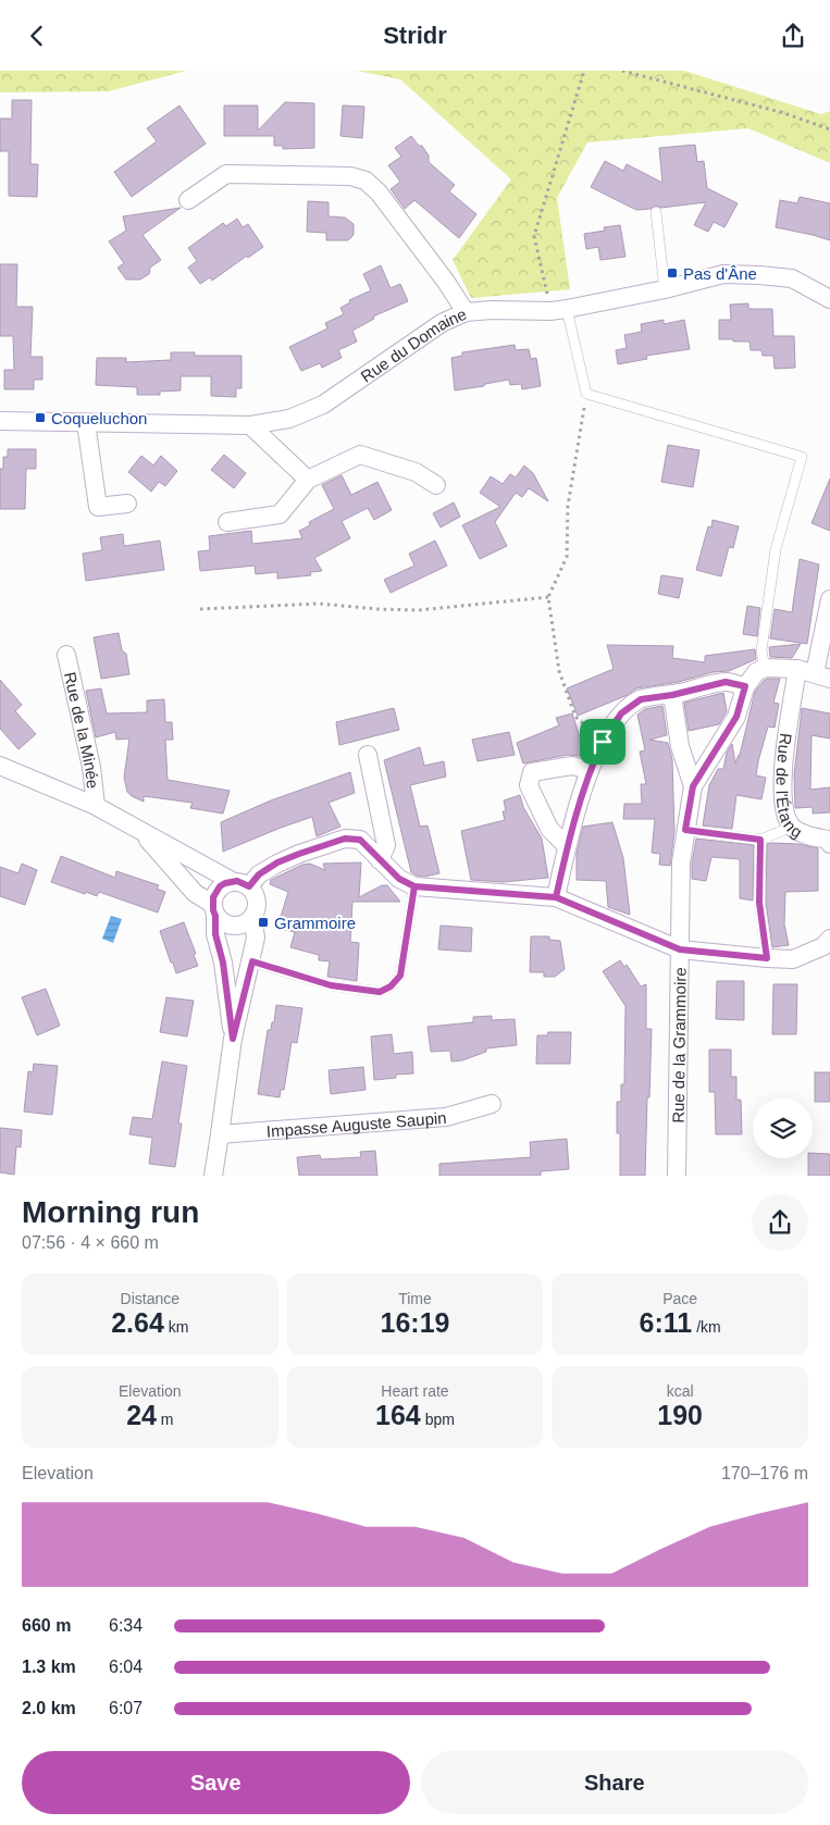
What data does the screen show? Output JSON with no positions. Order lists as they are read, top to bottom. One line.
{"streets":{"street":["Rue du Domaine","Rue de la Minée","Rue de l'Étang","Rue de la Grammoire","Impasse Auguste Saupin"]},"places":{"transit":["Pas d'Âne","Coqueluchon","Grammoire"]},"page":{"header":"Stridr","heading":["Morning run","07:56 · 4 × 660 m"],"stats":[["Distance","2.64 km"],["Time","16:19"],["Pace","6:11 /km"],["Elevation","24 m"],["Heart rate","164 bpm"],["kcal","190"]],"chart":["Elevation","170–176 m"],"list":[{"name":"660 m","note":"6:34"},{"name":"1.3 km","note":"6:04"},{"name":"2.0 km","note":"6:07"}],"buttons":["Save","Share"]}}
